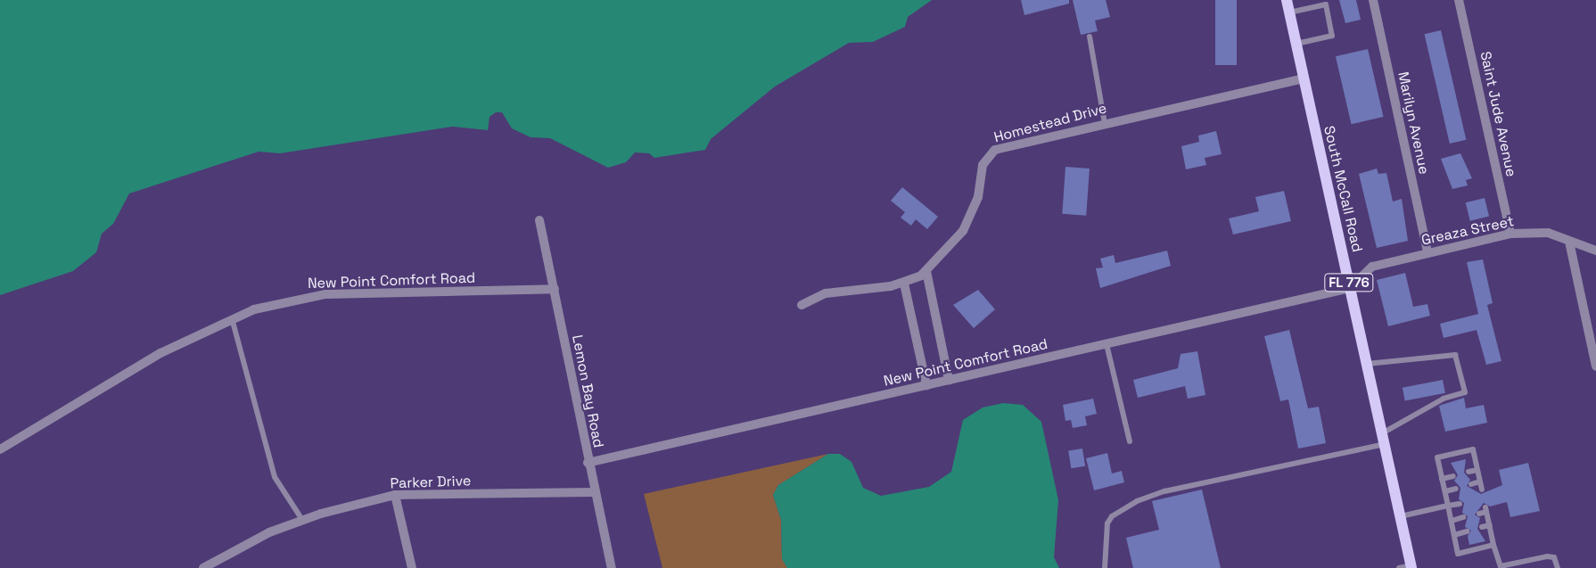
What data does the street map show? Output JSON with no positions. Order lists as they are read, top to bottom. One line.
{"streets":{"main road":["South McCall Road","FL 776"],"street":["Saint Jude Avenue","Homestead Drive","Marilyn Avenue","Greaza Street","New Point Comfort Road","Lemon Bay Road","Parker Drive"]},"crossings":[["Saint Jude Avenue","Greaza Street"],["Homestead Drive","South McCall Road"],["Marilyn Avenue","Greaza Street"],["South McCall Road","Greaza Street"],["South McCall Road","New Point Comfort Road"],["Greaza Street","New Point Comfort Road"],["New Point Comfort Road","Lemon Bay Road"],["Lemon Bay Road","Parker Drive"]]}
